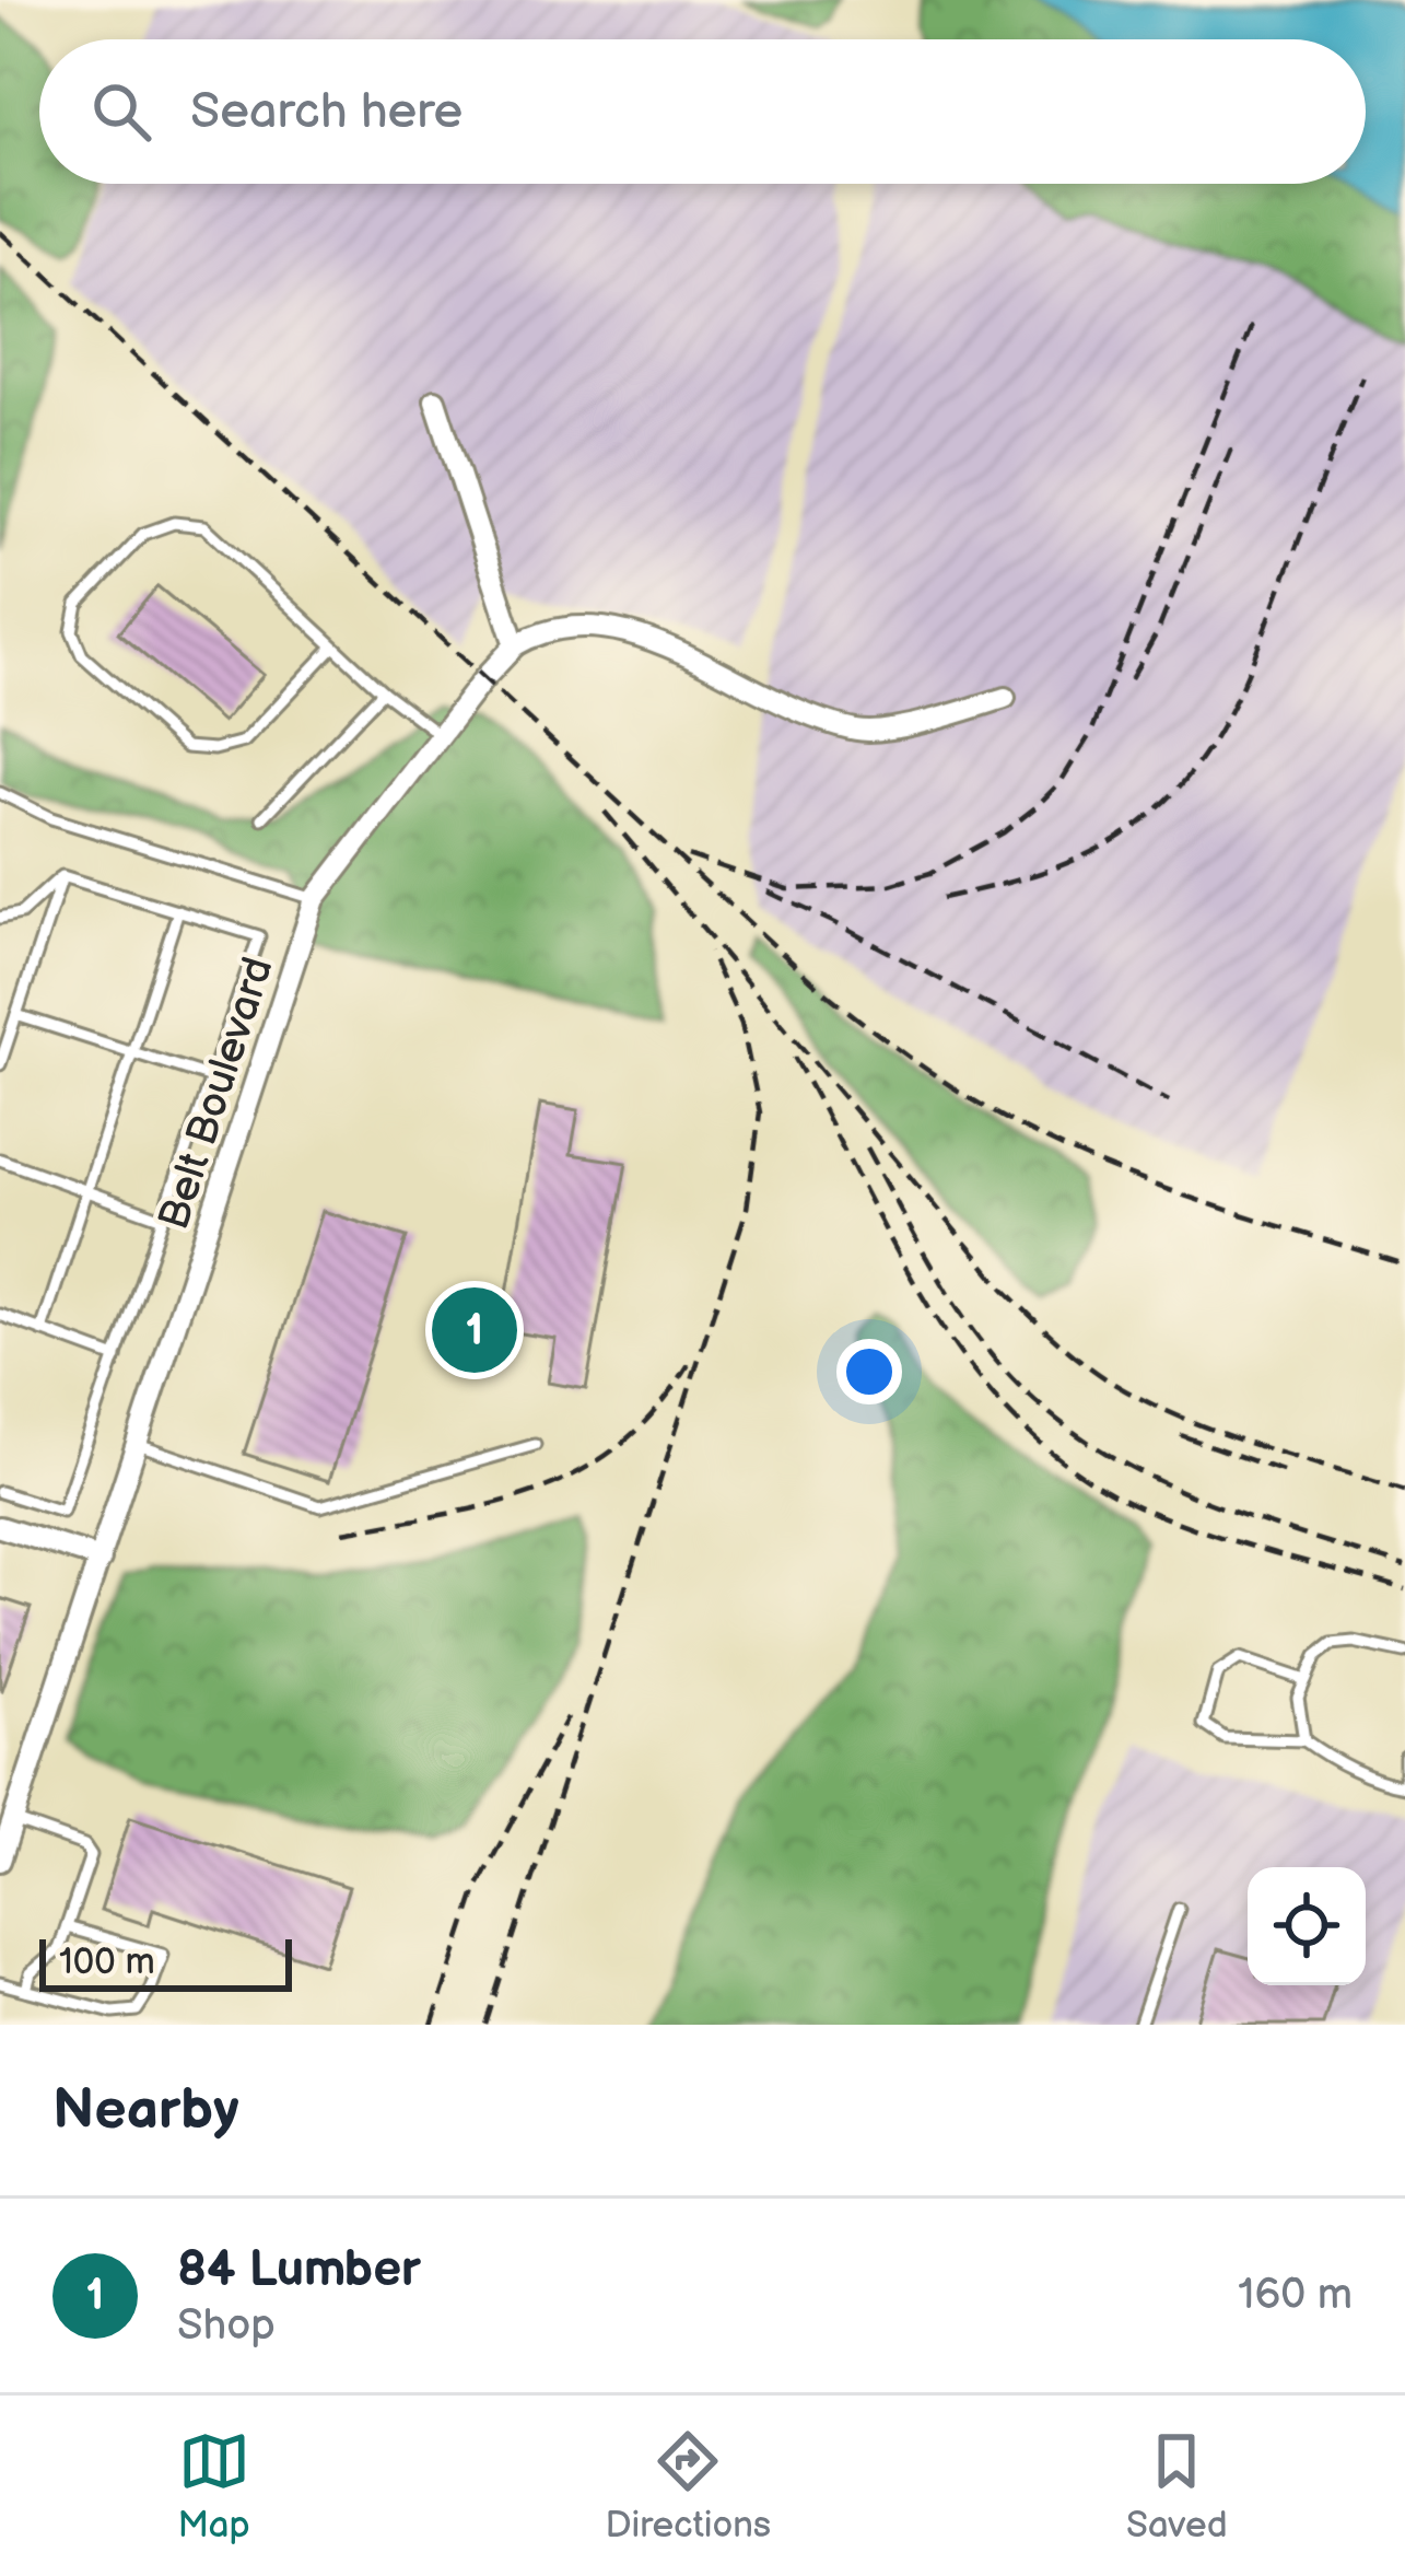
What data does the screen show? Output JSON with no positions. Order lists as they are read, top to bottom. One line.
{"streets":{"street":["Belt Boulevard"]},"scale_bar":"100 m","page":{"search":"Search here","pins":"1","scale":"100 m","heading":"Nearby","list":[{"mark":"1","name":"84 Lumber","note":"Shop","value":"160 m"}],"nav":["Map","Directions","Saved"]}}
